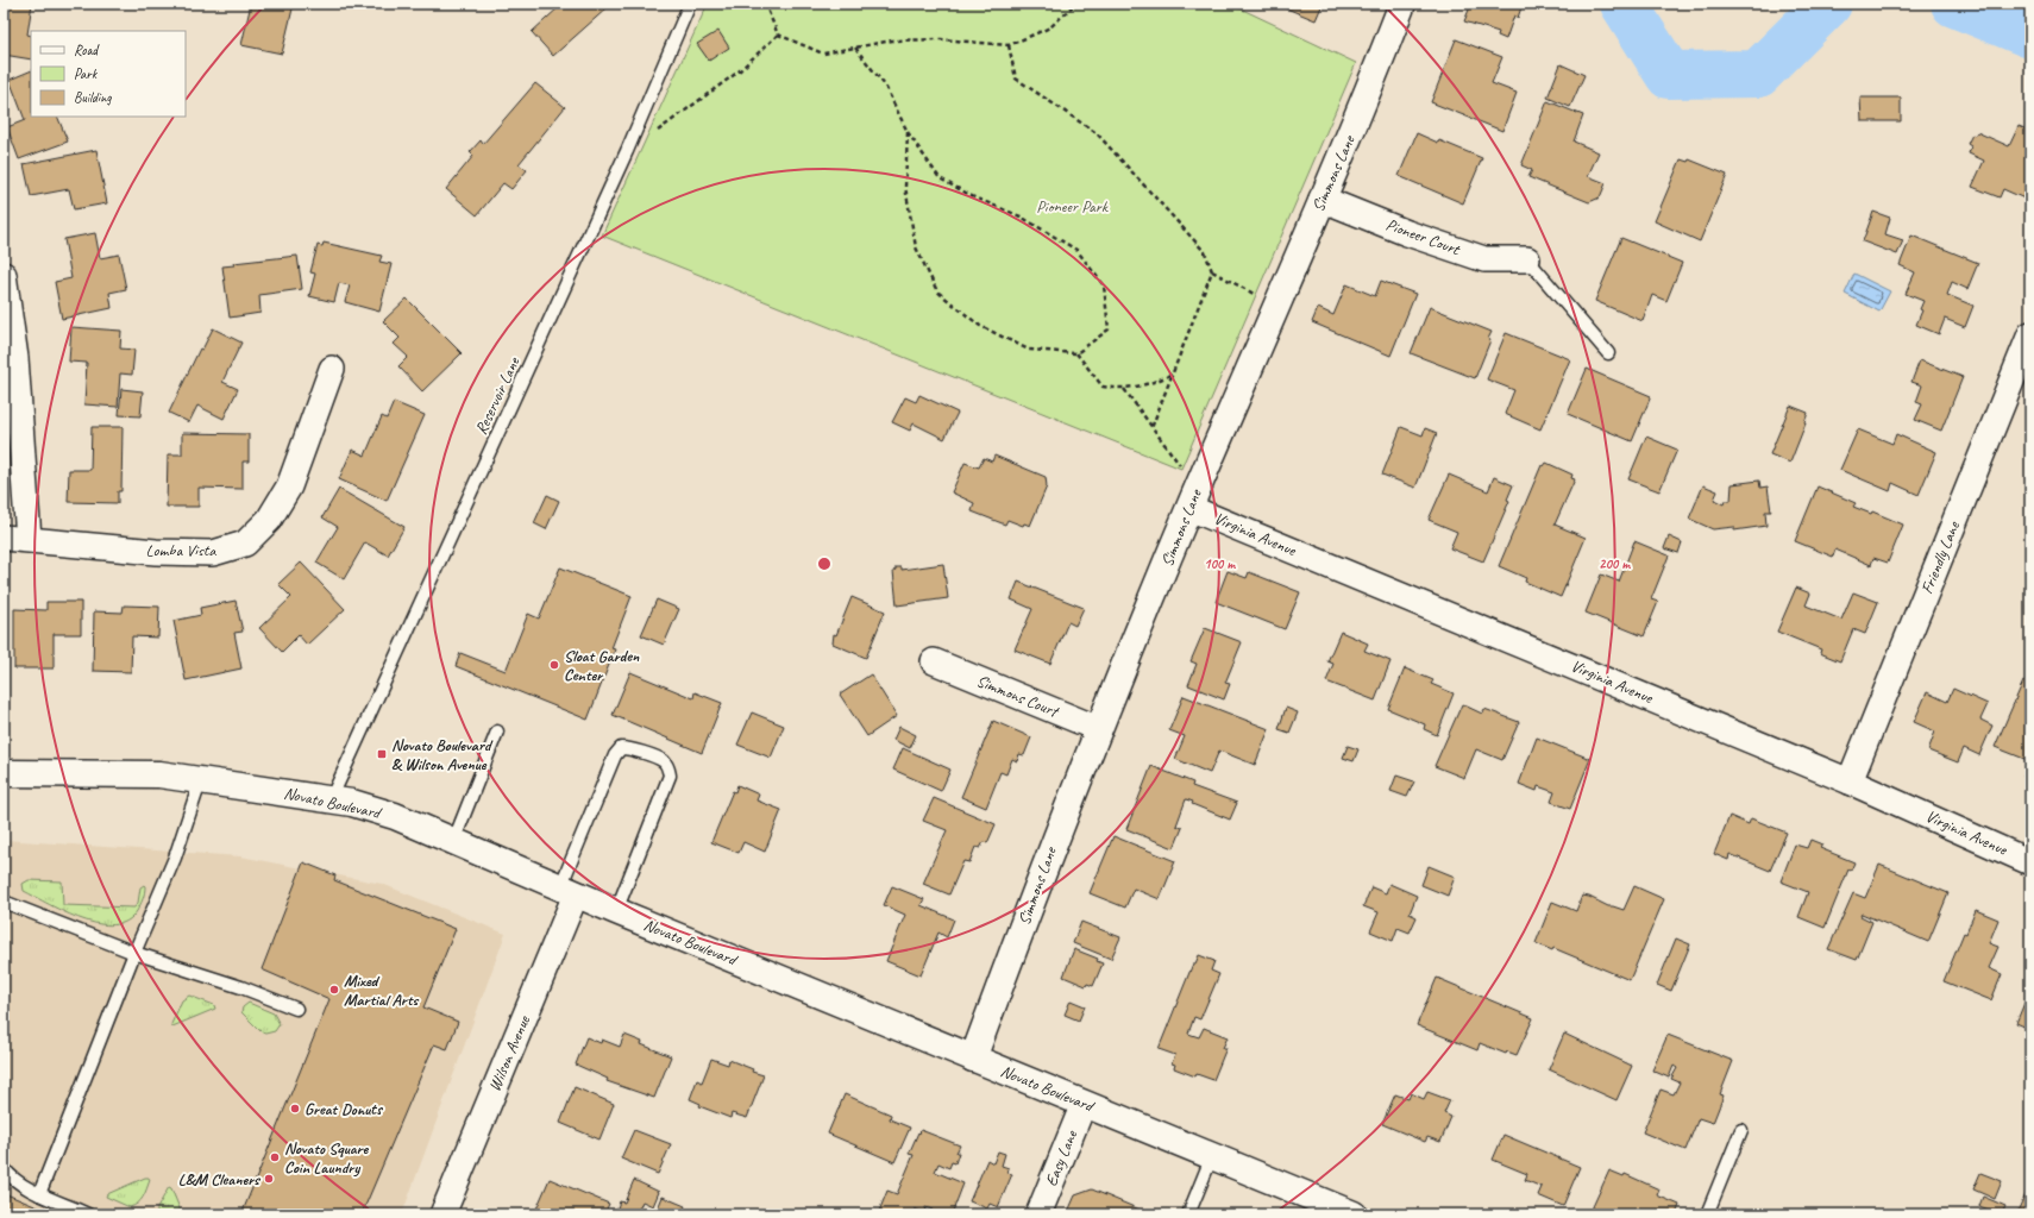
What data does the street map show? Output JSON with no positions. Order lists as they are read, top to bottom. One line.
{"streets":{"main road":["Simmons Lane","Novato Boulevard"],"street":["Pioneer Court","Virginia Avenue","Lomba Vista","Friendly Lane","Simmons Court","Wilson Avenue","Easy Lane"],"lane":["Reservoir Lane"]},"crossings":[["Simmons Lane","Pioneer Court"],["Simmons Lane","Virginia Avenue"],["Simmons Lane","Simmons Court"],["Simmons Lane","Novato Boulevard"],["Reservoir Lane","Novato Boulevard"],["Virginia Avenue","Friendly Lane"],["Novato Boulevard","Wilson Avenue"],["Novato Boulevard","Easy Lane"]],"parks":["Pioneer Park"],"places":{"other":["Sloat Garden Center","Mixed Martial Arts","Great Donuts","Novato Square Coin Laundry","L&M Cleaners"],"transit":["Novato Boulevard & Wilson Avenue"]},"legend":["Road","Park","Building"],"rings":["100 m","200 m"]}
